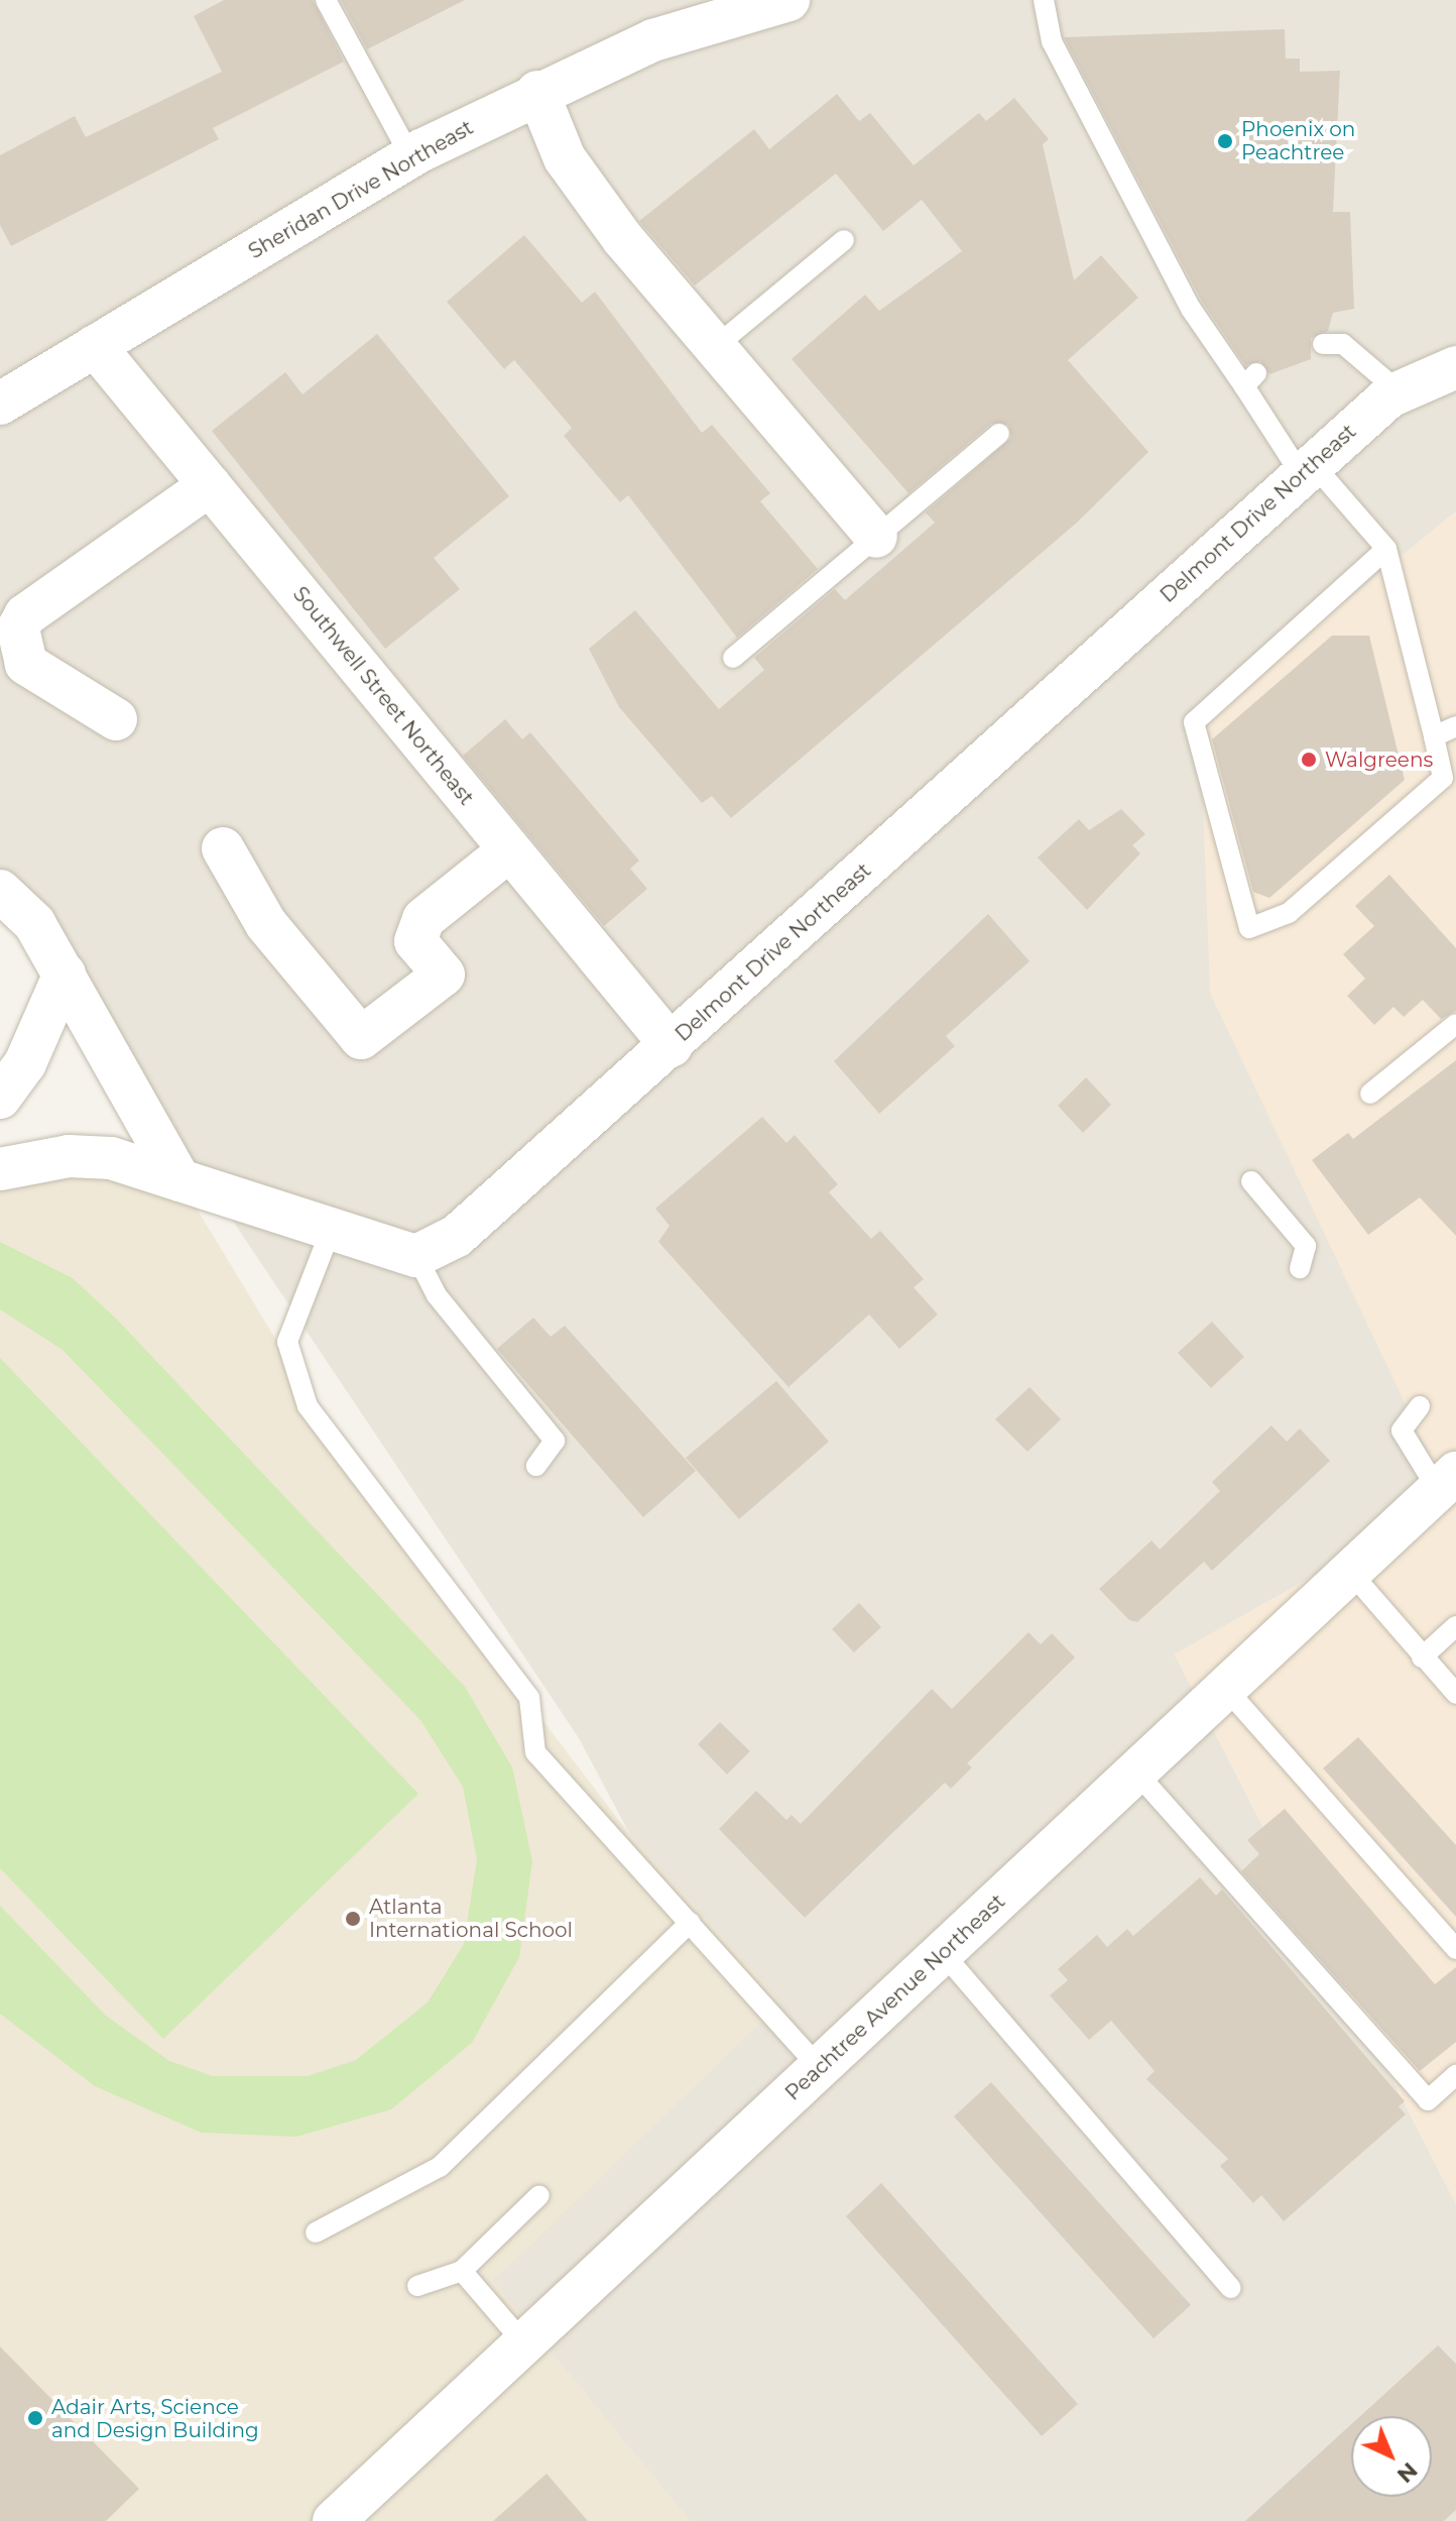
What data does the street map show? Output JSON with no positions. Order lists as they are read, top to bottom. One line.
{"streets":{"street":["Sheridan Drive Northeast","Delmont Drive Northeast","Southwell Street Northeast","Peachtree Avenue Northeast"]},"crossings":[["Sheridan Drive Northeast","Southwell Street Northeast"],["Delmont Drive Northeast","Southwell Street Northeast"]],"places":["Phoenix on Peachtree","Walgreens","Atlanta International School","Adair Arts, Science and Design Building"],"north":"bottom right"}
